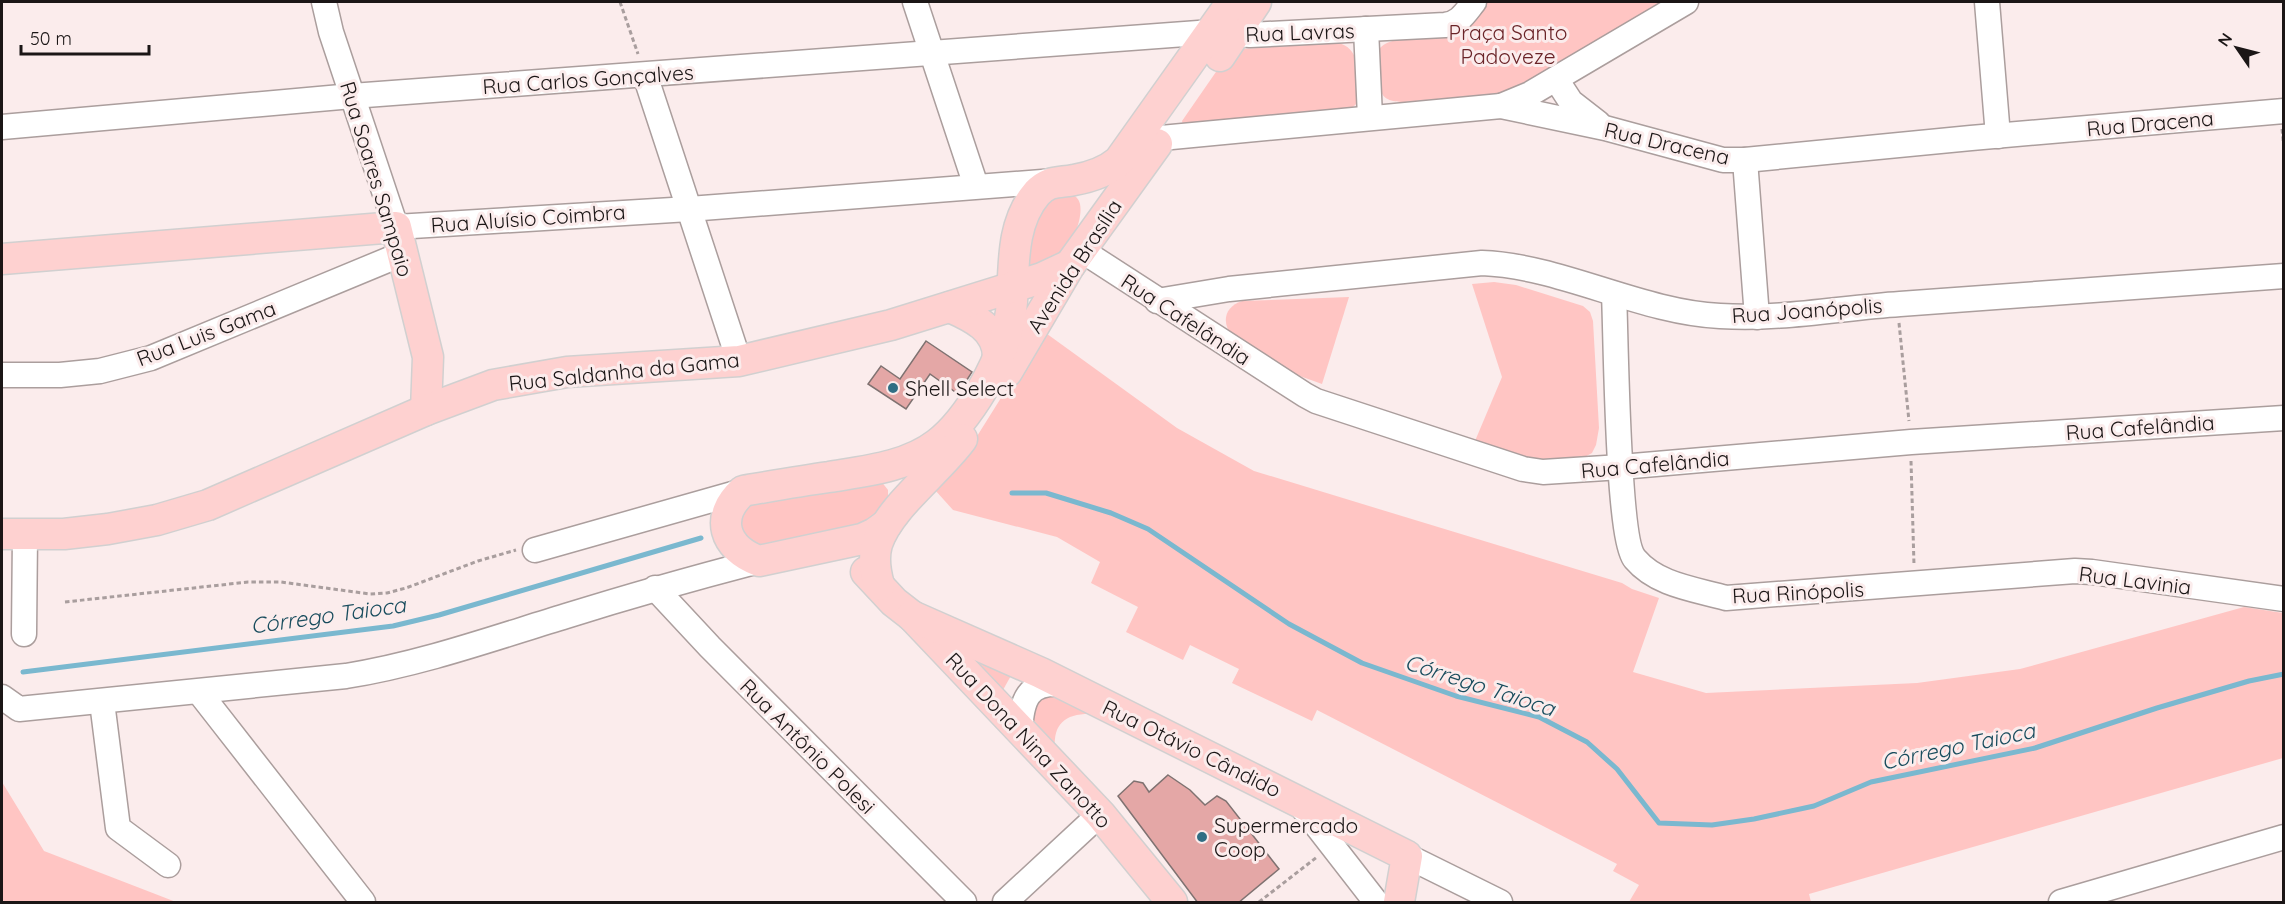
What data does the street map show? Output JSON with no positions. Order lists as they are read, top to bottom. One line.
{"streets":{"main road":["Rua Soares Sampaio","Rua Aluísio Coimbra","Avenida Brasília","Rua Saldanha da Gama","Rua Dona Nina Zanotto","Rua Otávio Cândido"],"street":["Rua Lavras","Rua Carlos Gonçalves","Rua Dracena","Rua Joanópolis","Rua Cafelândia","Rua Luis Gama","Rua Lavinia","Rua Rinópolis","Rua Antônio Polesi"]},"crossings":[["Rua Lavras","Rua Carlos Gonçalves"],["Rua Lavras","Rua Dracena"],["Rua Lavras","Avenida Brasília"],["Rua Carlos Gonçalves","Rua Soares Sampaio"],["Rua Carlos Gonçalves","Avenida Brasília"],["Rua Dracena","Avenida Brasília"],["Rua Soares Sampaio","Rua Aluísio Coimbra"],["Rua Soares Sampaio","Rua Luis Gama"],["Rua Soares Sampaio","Rua Saldanha da Gama"],["Rua Aluísio Coimbra","Avenida Brasília"],["Rua Aluísio Coimbra","Rua Luis Gama"],["Avenida Brasília","Rua Cafelândia"],["Avenida Brasília","Rua Saldanha da Gama"],["Rua Joanópolis","Rua Cafelândia"],["Rua Joanópolis","Rua Rinópolis"],["Rua Cafelândia","Rua Saldanha da Gama"],["Rua Cafelândia","Rua Rinópolis"],["Rua Lavinia","Rua Rinópolis"],["Rua Dona Nina Zanotto","Rua Otávio Cândido"]],"water":["Córrego Taioca"],"parks":["Praça Santo Padoveze"],"places":["Shell Select","Supermercado Coop"],"scale_bar":"50 m","north":"top left"}
